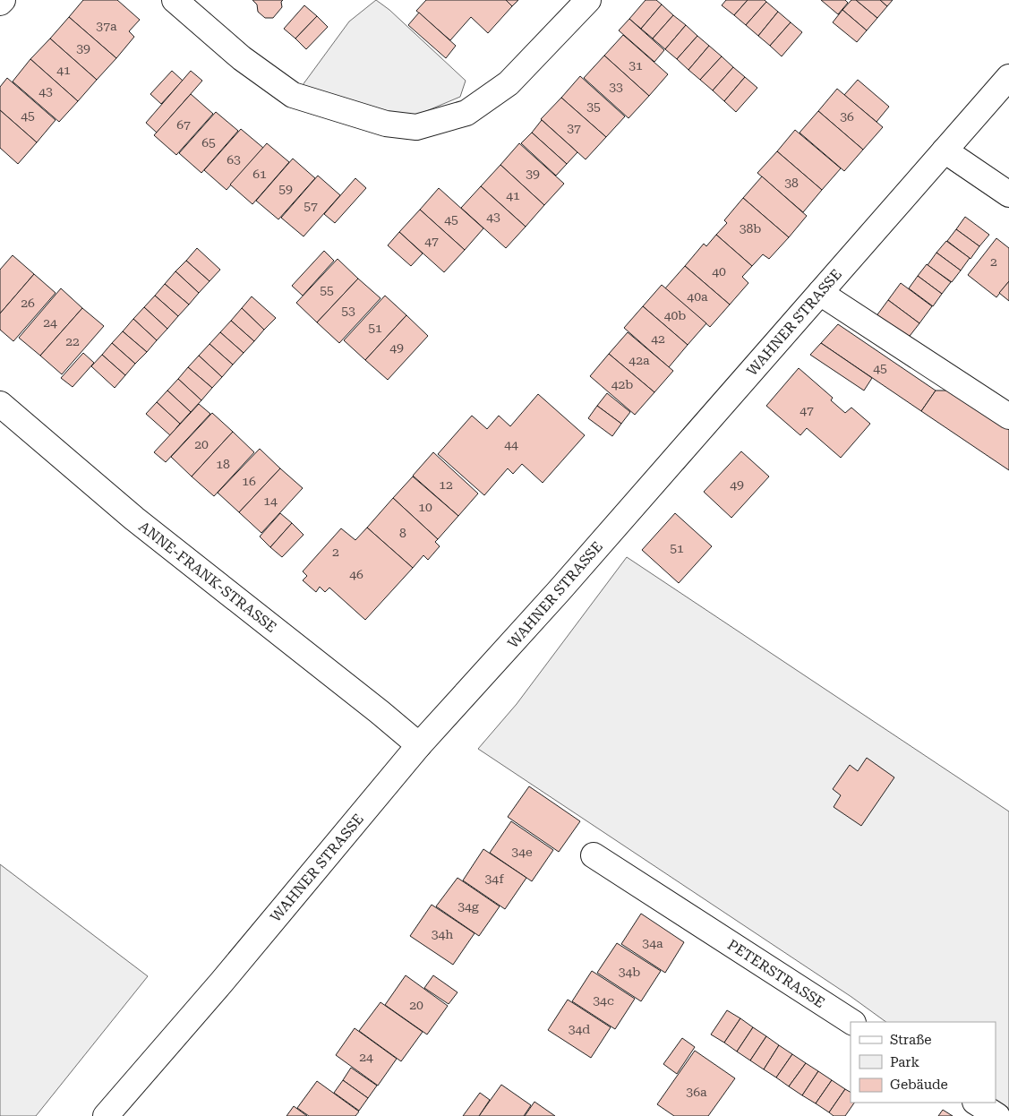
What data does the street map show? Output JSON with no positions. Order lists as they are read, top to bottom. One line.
{"streets":{"street":["WAHNER STRASSE","ANNE-FRANK-STRASSE","PETERSTRASSE"]},"crossings":[["WAHNER STRASSE","ANNE-FRANK-STRASSE"]],"house_numbers":["37a","39","31","41","33","43","35","45","36","67","37","65","63","61","39","38","59","41","57","43","45","38b","47","2","40","55","40a","26","53","40b","24","51","42","22","49","42a","45","42b","47","20","44","18","16","12","49","14","10","8","51","2","46","34e","34f","34g","34h","34a","34b","34c","20","34d","24","36a"],"legend":["Straße","Park","Gebäude"]}
